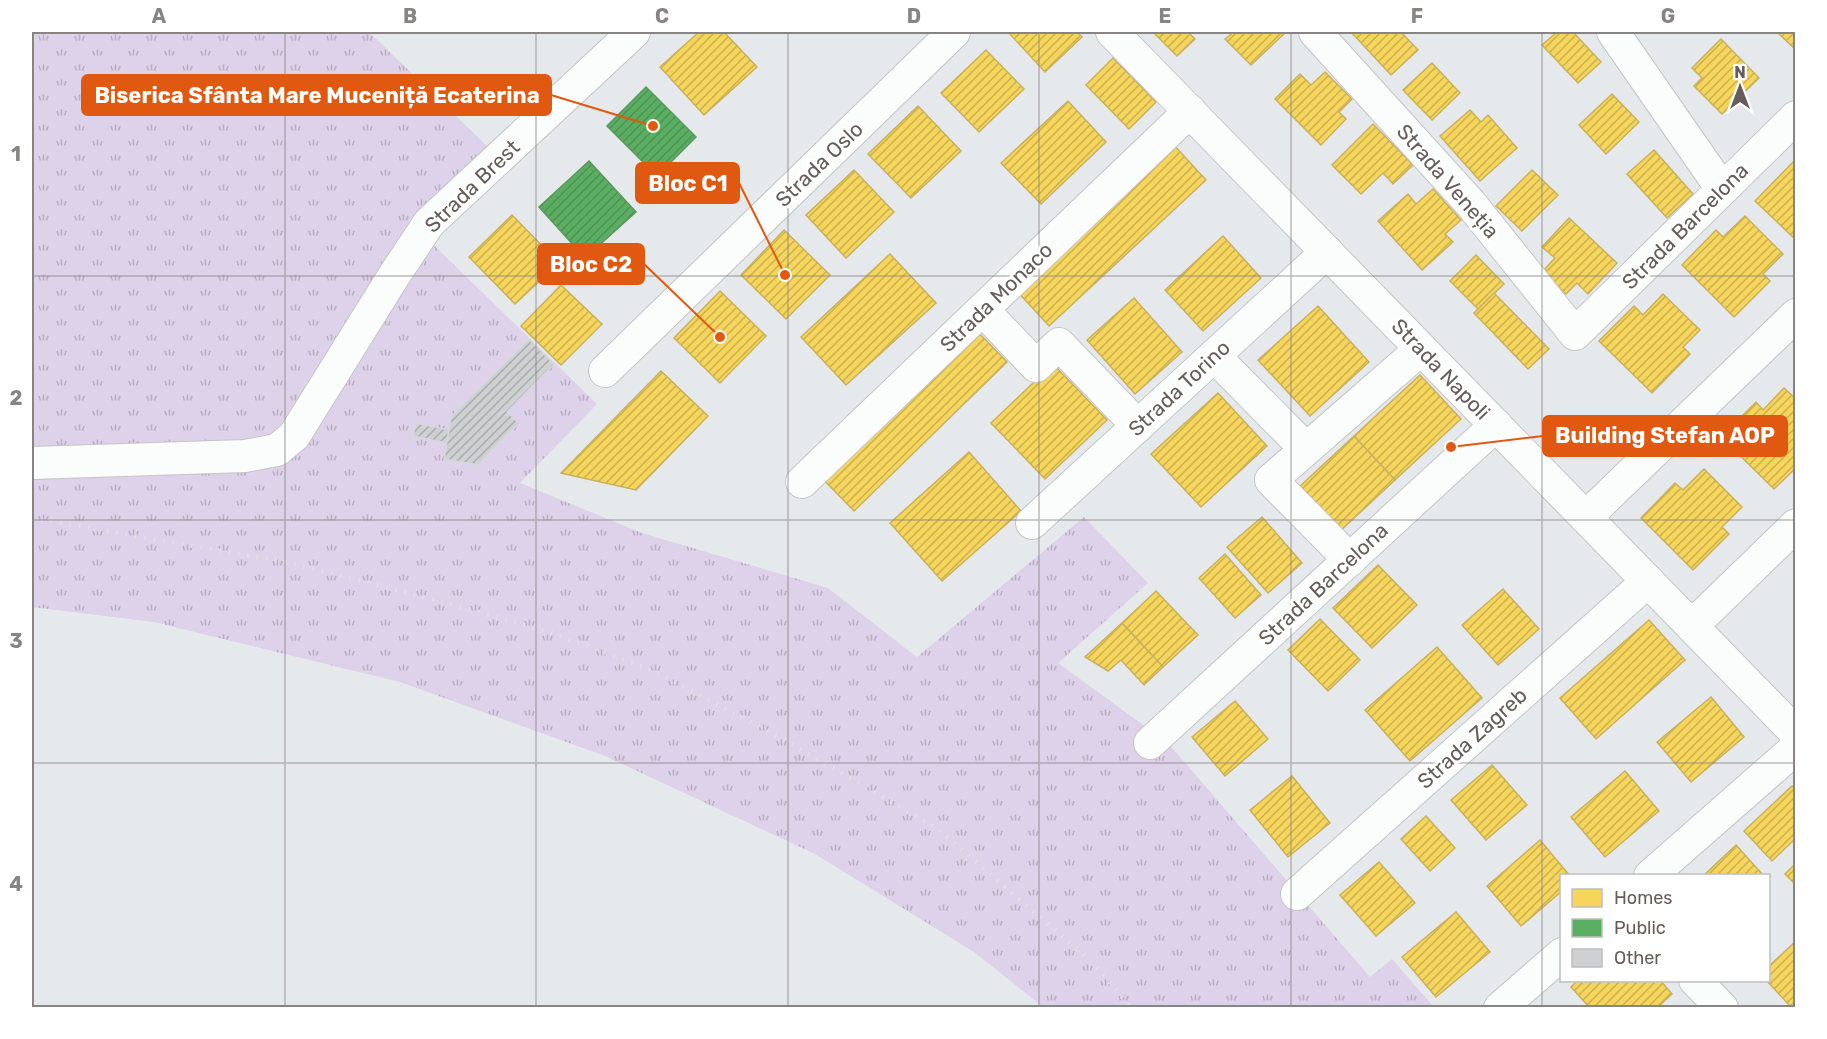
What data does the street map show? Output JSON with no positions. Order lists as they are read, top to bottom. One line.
{"streets":{"street":["Strada Oslo","Strada Veneția","Strada Brest","Strada Barcelona","Strada Monaco","Strada Napoli","Strada Torino","Strada Zagreb"]},"crossings":[["Strada Veneția","Strada Barcelona"],["Strada Barcelona","Strada Napoli"],["Strada Monaco","Strada Napoli"],["Strada Napoli","Strada Torino"],["Strada Napoli","Strada Zagreb"]],"places":["Biserica Sfânta Mare Muceniță Ecaterina","Bloc C1","Bloc C2","Building Stefan AOP"],"legend":["Homes","Public","Other"],"north":"top","grid":{"columns":["A","B","C","D","E","F","G"],"rows":["1","2","3","4"]}}
